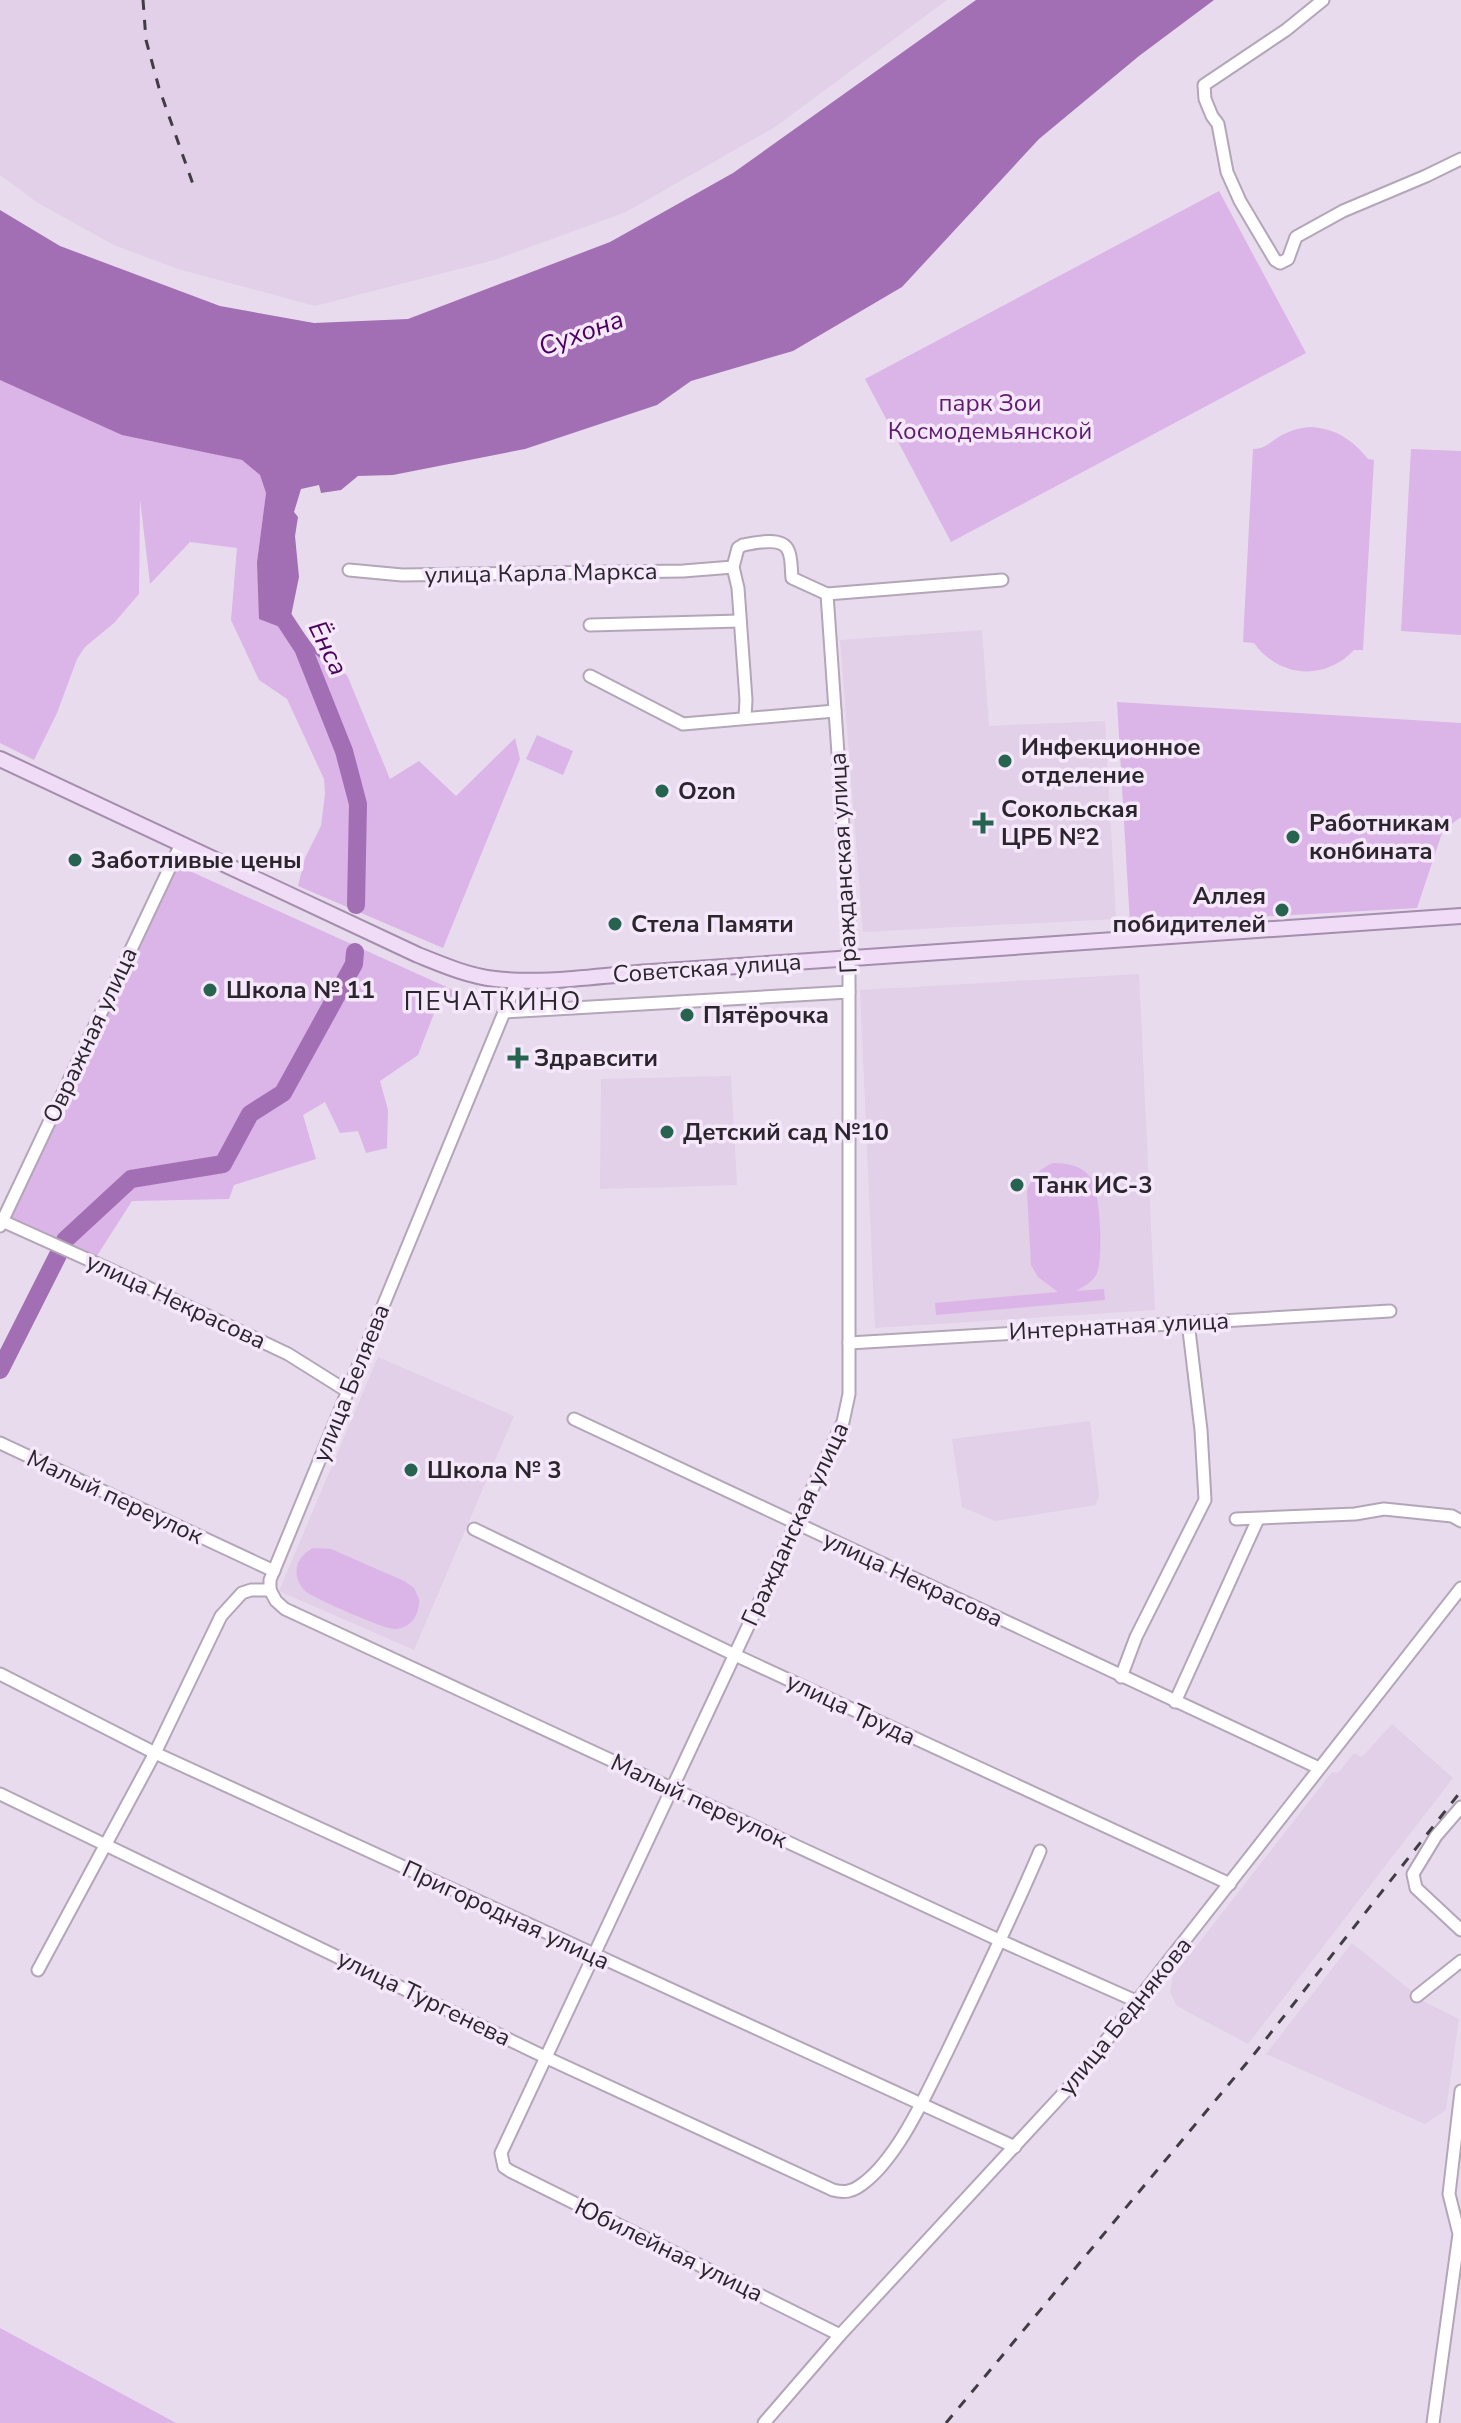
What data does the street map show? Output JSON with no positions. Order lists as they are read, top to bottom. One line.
{"streets":{"main road":["Советская улица"],"street":["улица Карла Маркса","Гражданская улица","Овражная улица","улица Некрасова","Интернатная улица","улица Беляева","Малый переулок","улица Труда","Пригородная улица","улица Тургенева","улица Беднякова","Юбилейная улица"]},"crossings":[["Гражданская улица","Советская улица"],["Гражданская улица","улица Некрасова"],["Гражданская улица","Интернатная улица"],["Гражданская улица","Малый переулок"],["Гражданская улица","улица Труда"],["Гражданская улица","Пригородная улица"],["Гражданская улица","улица Тургенева"],["Гражданская улица","Юбилейная улица"],["Советская улица","Овражная улица"],["Советская улица","улица Беляева"],["Овражная улица","улица Некрасова"],["улица Некрасова","улица Беляева"],["улица Некрасова","улица Беднякова"],["улица Беляева","Малый переулок"],["Малый переулок","улица Беднякова"],["улица Труда","улица Беднякова"],["Пригородная улица","улица Тургенева"],["Пригородная улица","улица Беднякова"],["улица Беднякова","Юбилейная улица"]],"districts":["ПЕЧАТКИНО"],"water":["Сухона","Ёнса"],"parks":["парк Зои Космодемьянской"],"places":{"other":["Инфекционное отделение","Ozon","Работникам конбината","Заботливые цены","Аллея побидителей","Стела Памяти","Школа № 11","Пятёрочка","Детский сад №10","Танк ИС-3","Школа № 3"],"health":["Сокольская ЦРБ №2","Здравсити"]}}
